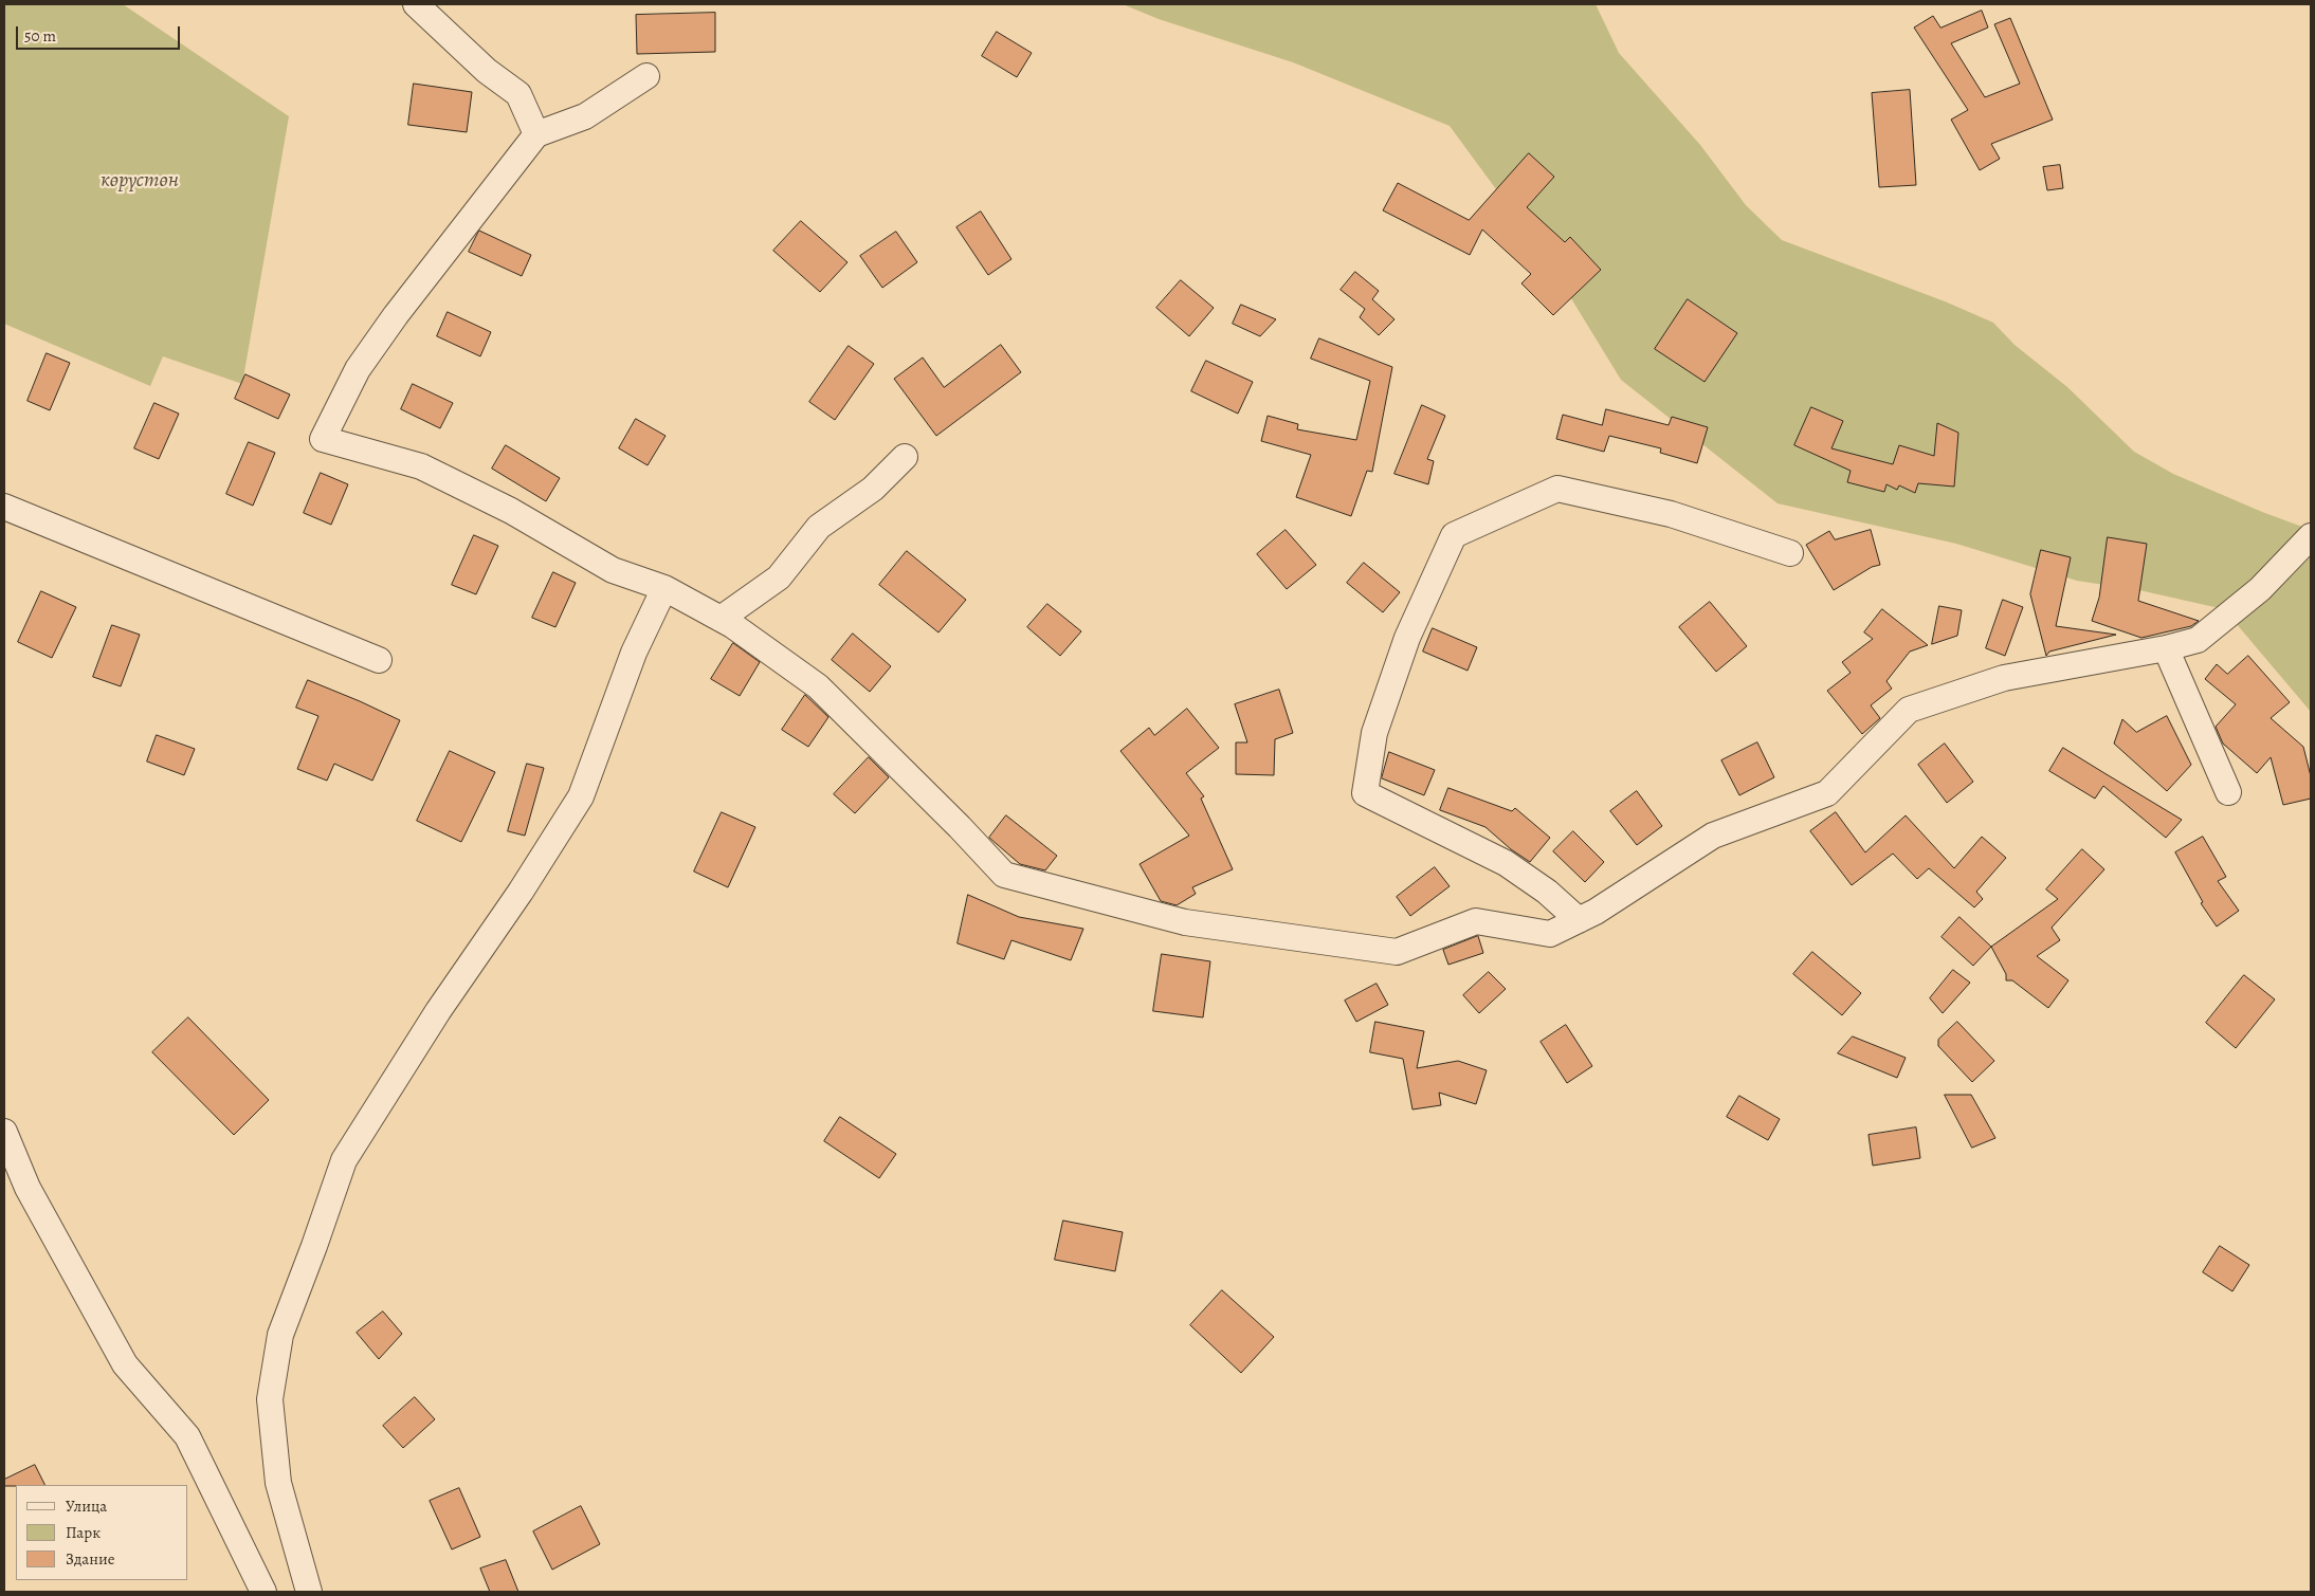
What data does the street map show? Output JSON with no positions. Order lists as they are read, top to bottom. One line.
{"parks":["көрүстөн"],"legend":["Улица","Парк","Здание"],"scale_bar":"50 m"}
